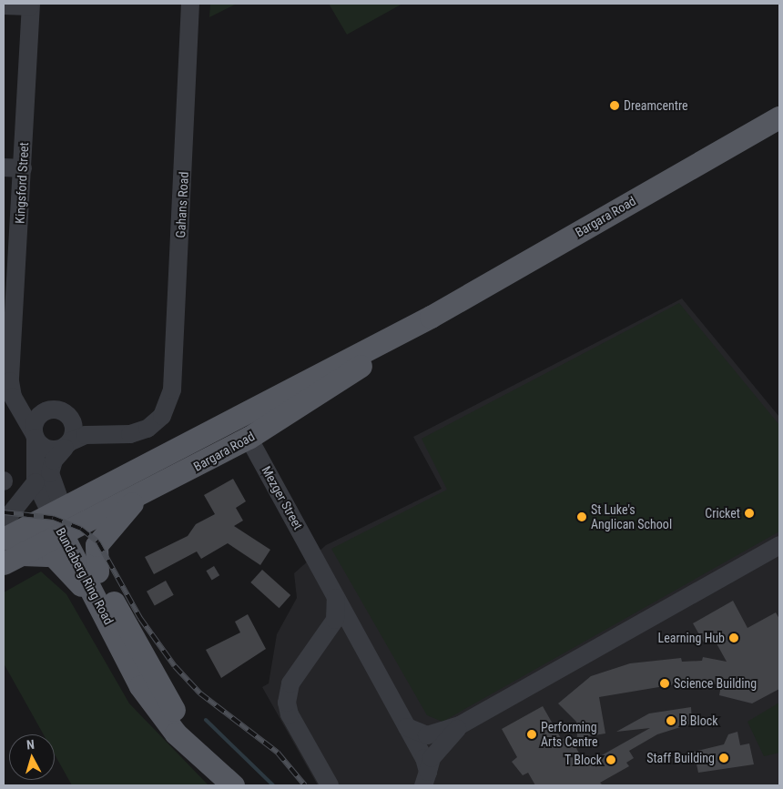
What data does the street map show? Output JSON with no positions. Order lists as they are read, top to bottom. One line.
{"streets":{"main road":["Bargara Road","Bundaberg Ring Road"],"street":["Kingsford Street","Gahans Road","Mezger Street"]},"crossings":[["Kingsford Street","Gahans Road"],["Bargara Road","Mezger Street"],["Bargara Road","Bundaberg Ring Road"]],"places":["Dreamcentre","Cricket","St Luke's Anglican School","Learning Hub","Science Building","B Block","Performing Arts Centre","Staff Building","T Block"],"north":"top"}
